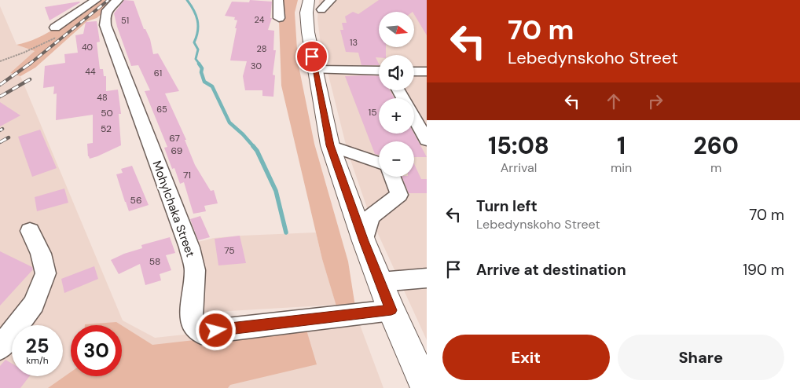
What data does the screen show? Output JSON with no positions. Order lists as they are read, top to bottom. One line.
{"streets":{"street":["Mohylchaka Street"]},"house_numbers":["24","51","13","40","28","30","44","61","48","65","15","50","52","67","69","71","56","75","58"],"north":"right","page":{"turn":["70 m","Lebedynskoho Street"],"map_buttons":["+","−"],"eta":["15:08","Arrival","1","min","260","m"],"list":[{"name":"Turn left","note":"Lebedynskoho Street","value":"70 m"},{"name":"Arrive at destination","value":"190 m"}],"speed":"25 km/h","limit":"30","buttons":["Exit","Share"]}}
